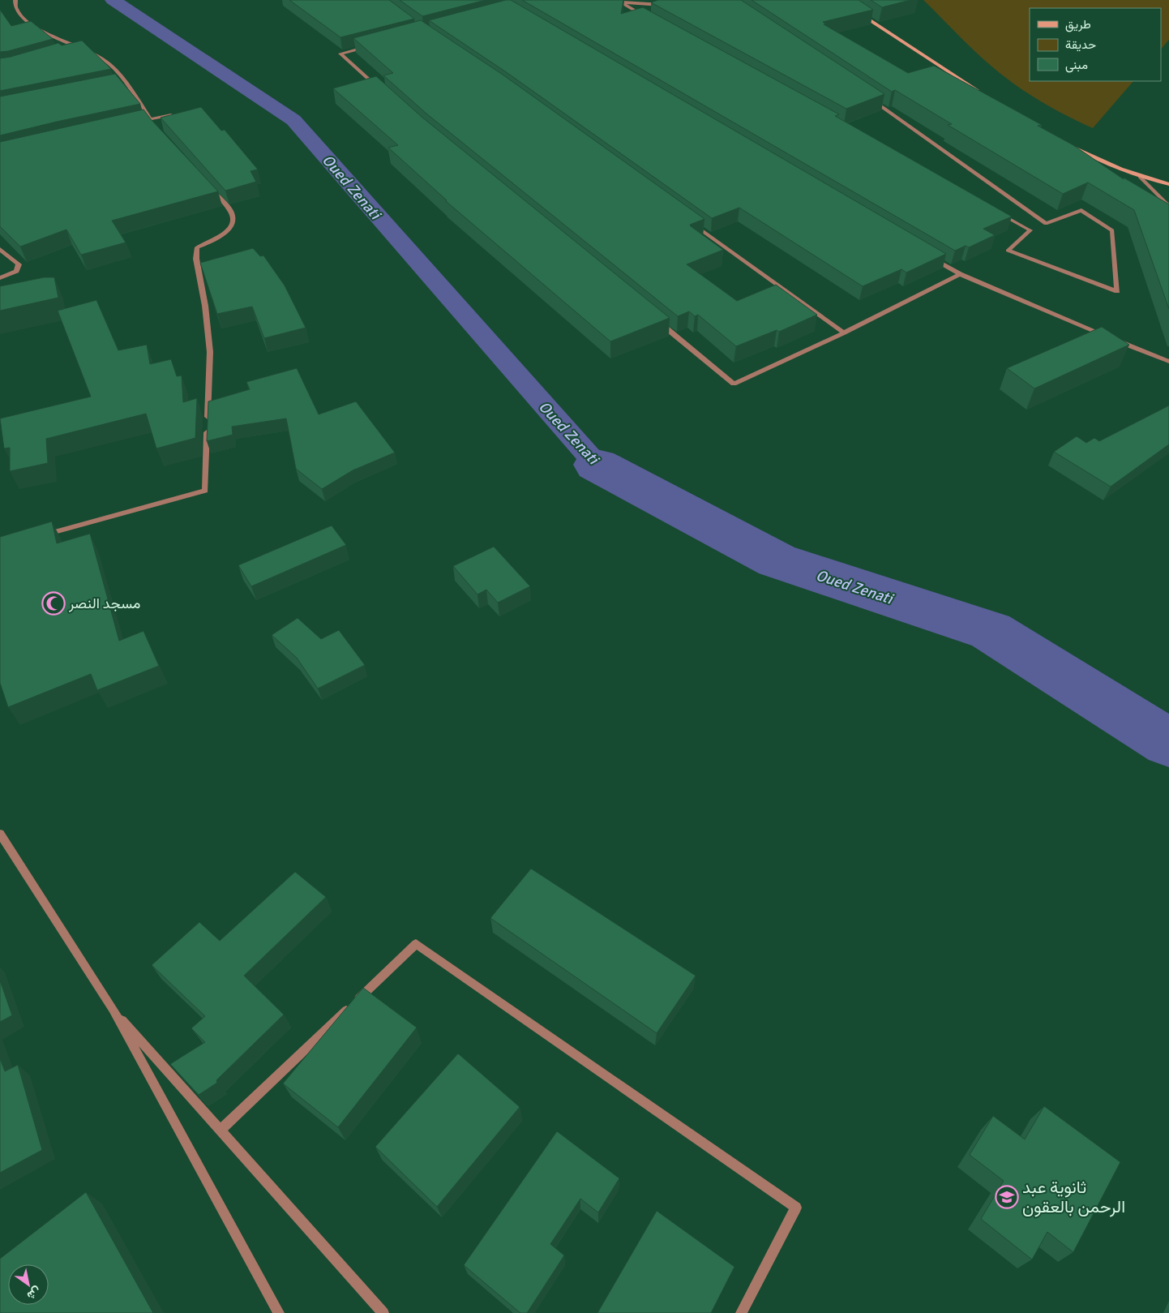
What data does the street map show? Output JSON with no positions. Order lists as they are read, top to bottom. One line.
{"water":["Oued Zenati"],"places":{"mosque":["مسجد النصر"],"school or university":["ثانوية عبد الرحمن بالعقون"]},"legend":["طريق","حديقة","مبنى"],"north":"bottom right"}
